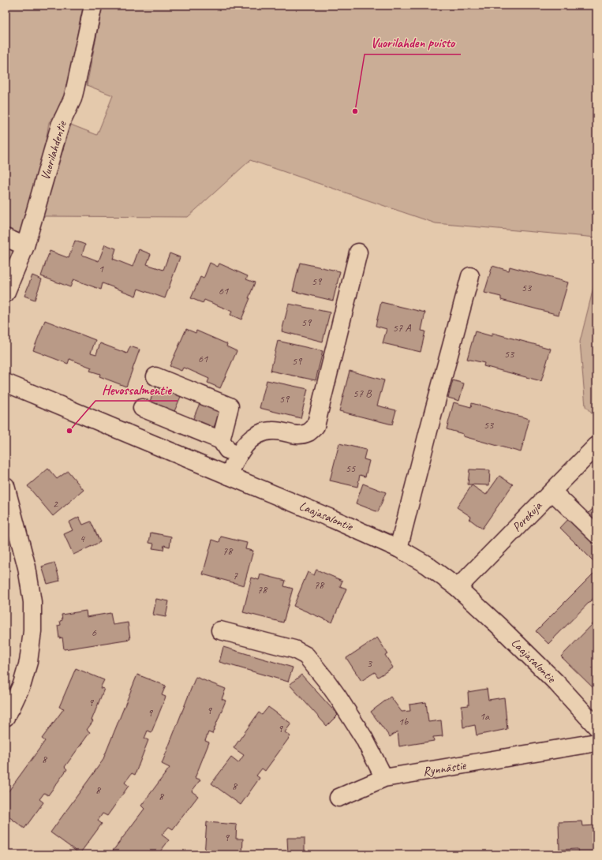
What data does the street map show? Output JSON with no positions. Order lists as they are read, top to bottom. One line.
{"streets":{"street":["Vuorilahdentie","Laajasalontie","Porekuja","Rynnästie"]},"crossings":[["Laajasalontie","Porekuja"]],"places":["Vuorilahden puisto","Hevossalmentie"],"house_numbers":["1","59","53","61","59","57 A","53","61","59","57 B","59","53","55","2","4","78","7","78","78","6","3","9","9","9","1a","1b","9","8","8","8","8","9"]}
